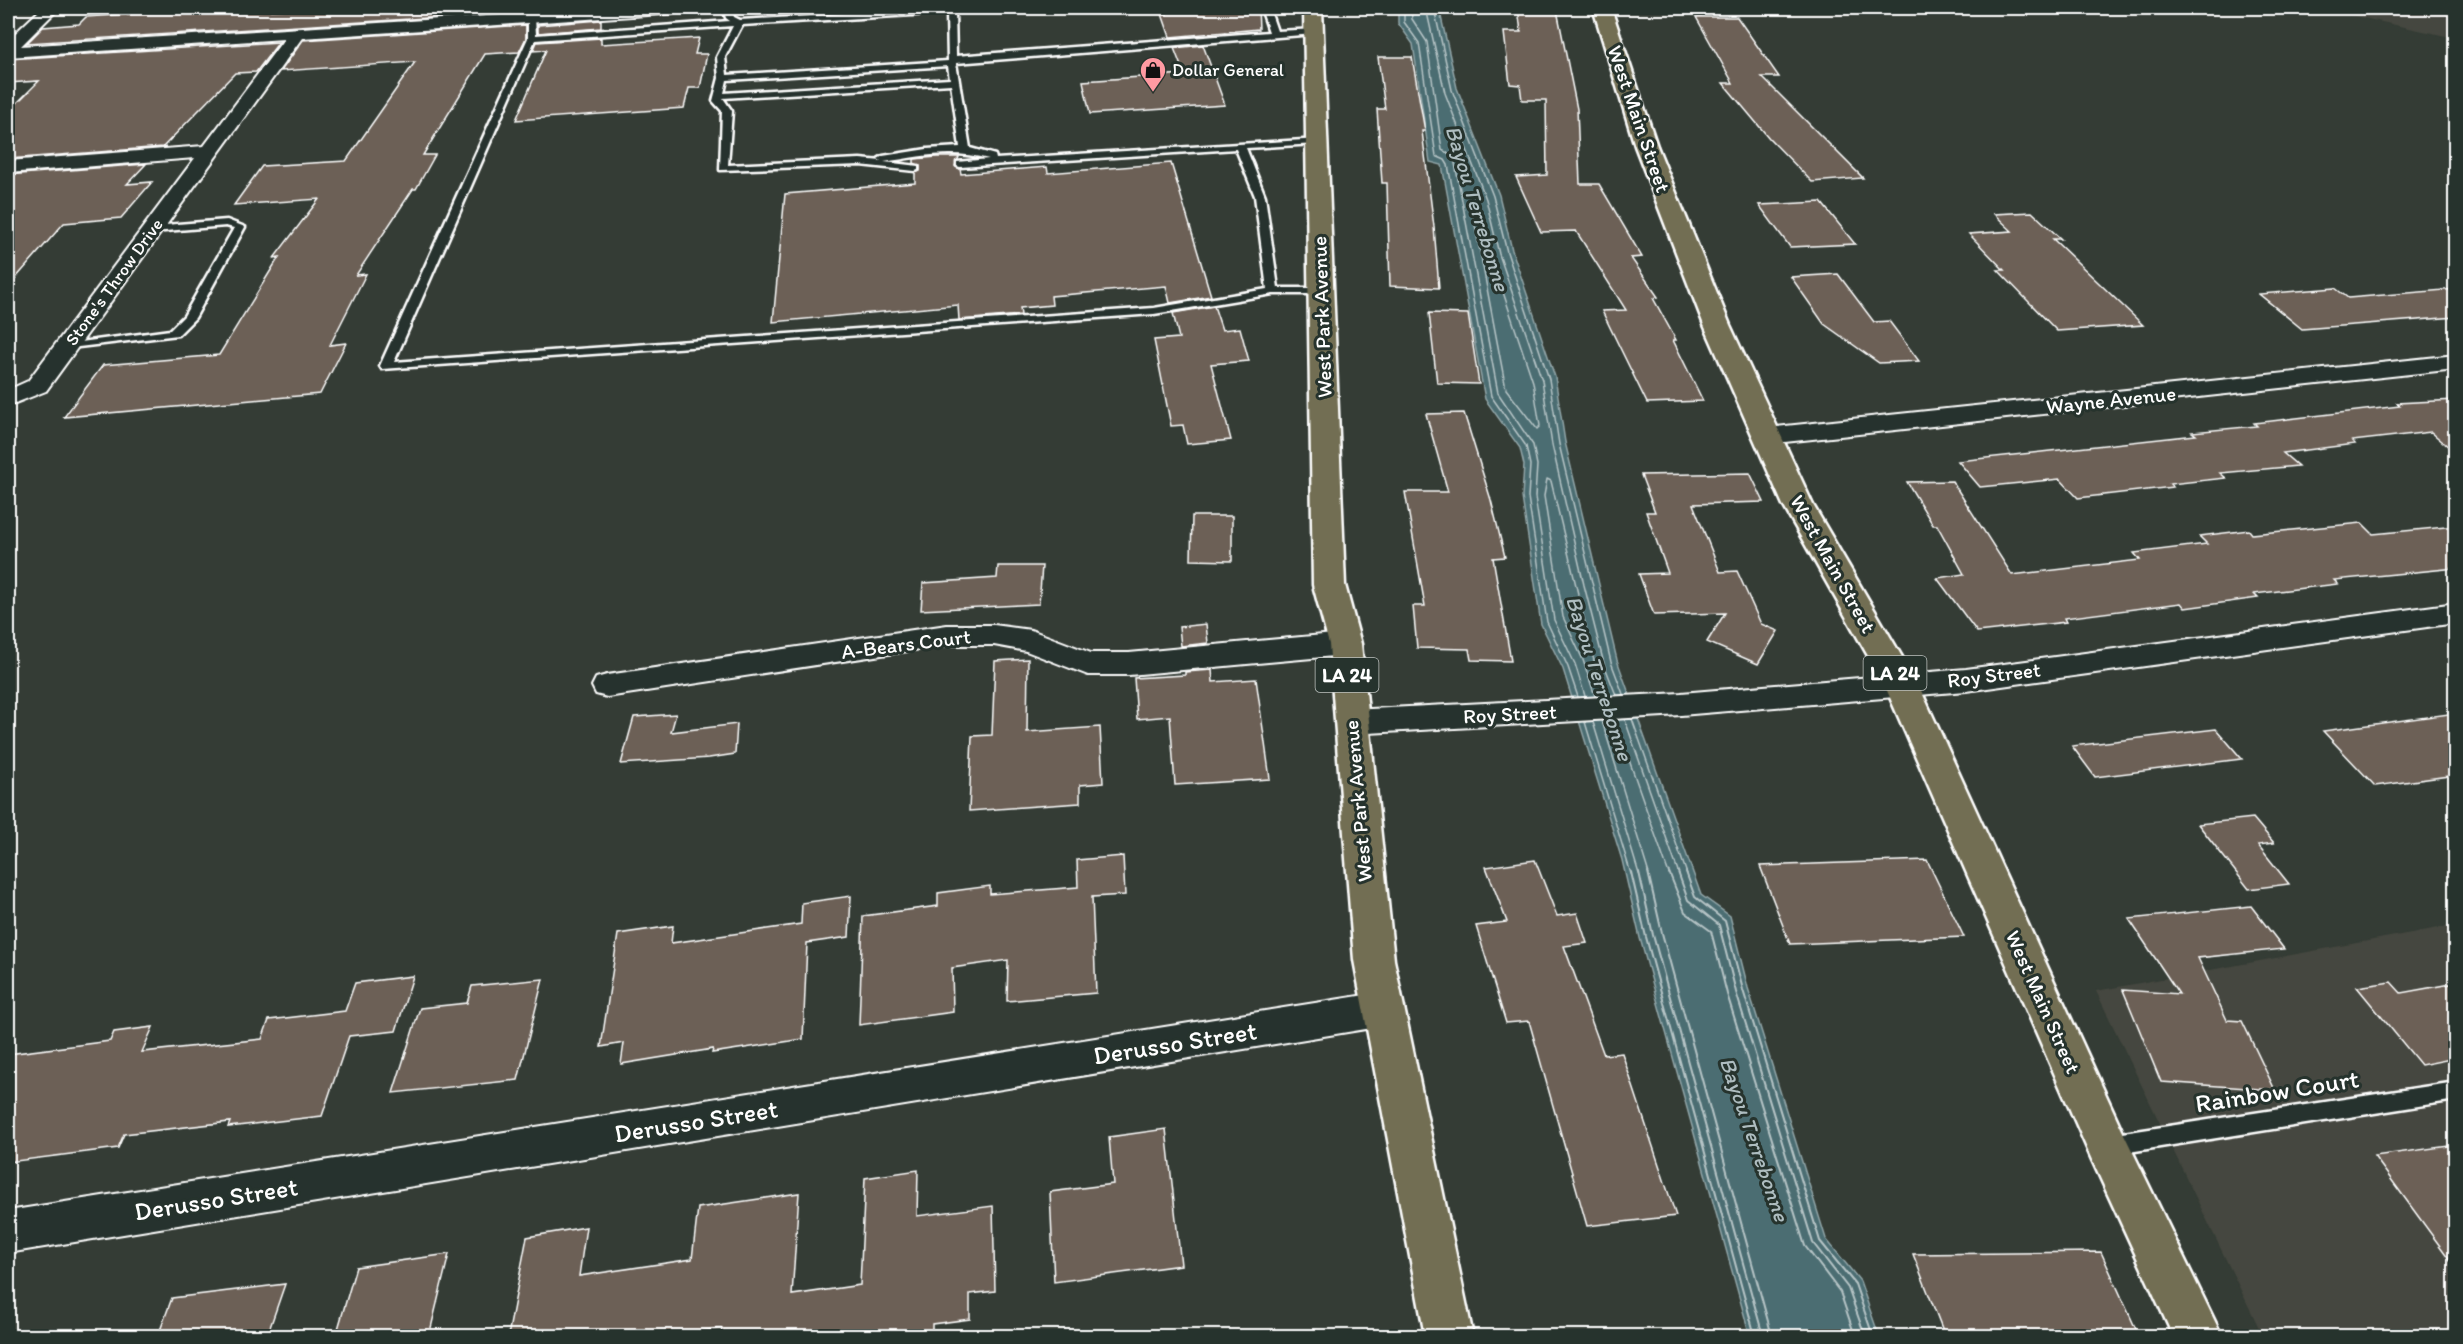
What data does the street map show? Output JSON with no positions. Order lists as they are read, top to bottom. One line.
{"streets":{"main road":["West Main Street","West Park Avenue","LA 24"],"street":["Stone's Throw Drive","Wayne Avenue","A-Bears Court","Roy Street","Derusso Street"],"lane":["Rainbow Court"]},"crossings":[["West Main Street","Wayne Avenue"],["West Main Street","Roy Street"],["West Main Street","Rainbow Court"],["West Park Avenue","A-Bears Court"],["West Park Avenue","Roy Street"],["West Park Avenue","Derusso Street"]],"water":["Bayou Terrebonne"],"places":{"shop":["Dollar General"]}}
